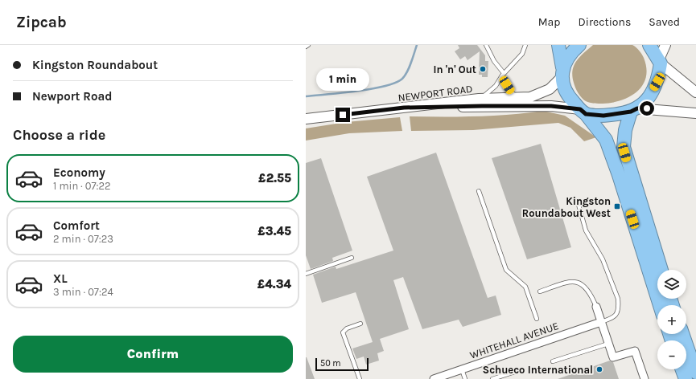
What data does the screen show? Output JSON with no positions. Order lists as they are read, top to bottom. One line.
{"streets":{"street":["NEWPORT ROAD","WHITEHALL AVENUE"]},"places":{"other":["In 'n' Out","Schueco International"],"transit":["Kingston Roundabout West"]},"scale_bar":"50 m","page":{"header":"Zipcab","nav":["Map","Directions","Saved"],"banner":["Kingston Roundabout","Newport Road"],"bubble":"1 min","heading":"Choose a ride","list":[{"name":"Economy","note":"1 min · 07:22","value":"£2.55"},{"name":"Comfort","note":"2 min · 07:23","value":"£3.45"},{"name":"XL","note":"3 min · 07:24","value":"£4.34"}],"map_buttons":["+","−"],"buttons":"Confirm","scale":"50 m"}}
